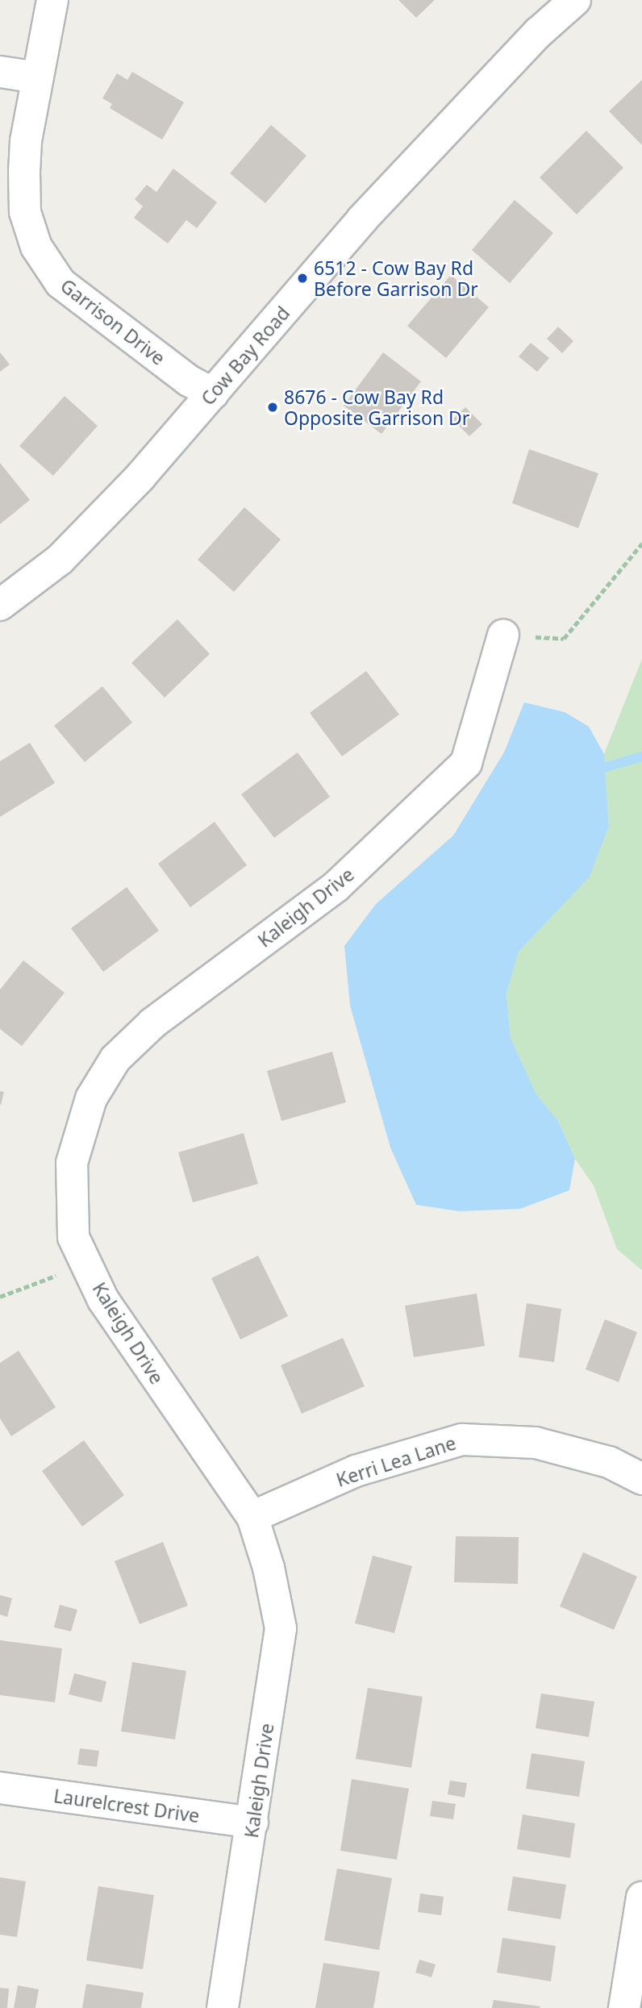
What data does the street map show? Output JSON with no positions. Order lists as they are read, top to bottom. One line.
{"streets":{"street":["Garrison Drive","Cow Bay Road","Kaleigh Drive","Kerri Lea Lane","Laurelcrest Drive"]},"crossings":[["Garrison Drive","Cow Bay Road"],["Kaleigh Drive","Kerri Lea Lane"],["Kaleigh Drive","Laurelcrest Drive"]],"places":["6512 - Cow Bay Rd Before Garrison Dr","8676 - Cow Bay Rd Opposite Garrison Dr"]}
